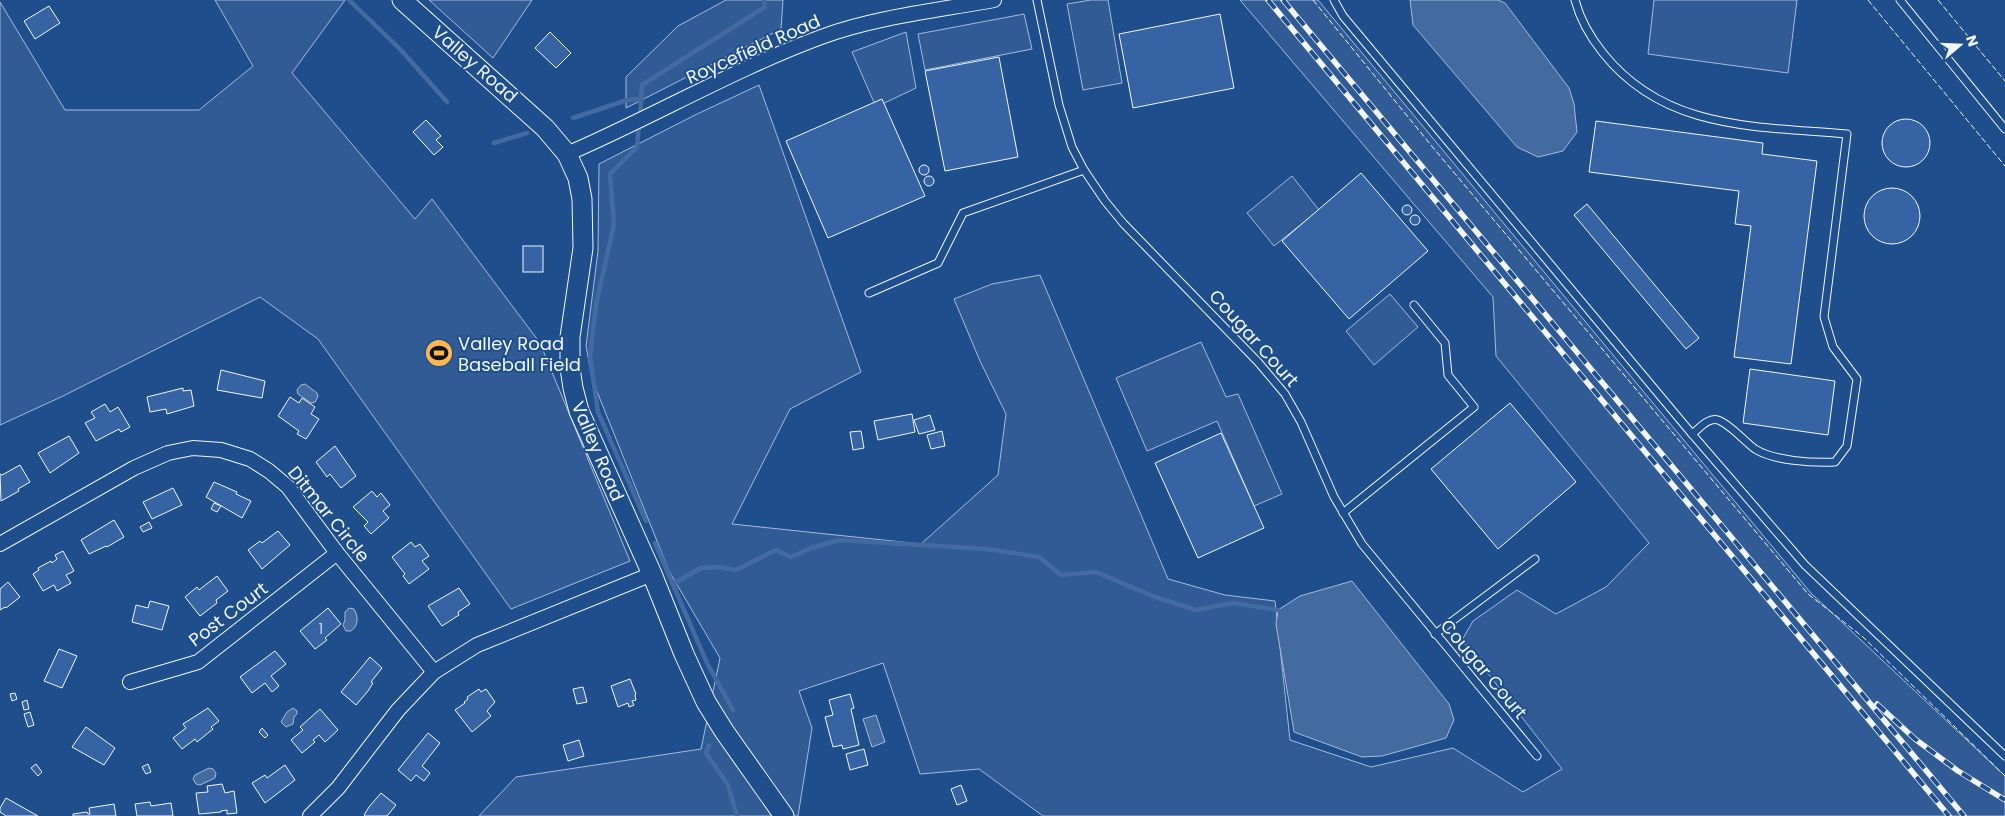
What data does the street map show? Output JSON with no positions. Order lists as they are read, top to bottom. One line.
{"streets":{"street":["Roycefield Road","Valley Road","Ditmar Circle","Post Court"],"lane":["Cougar Court"]},"crossings":[["Roycefield Road","Valley Road"],["Ditmar Circle","Post Court"]],"places":{"sports":["Valley Road Baseball Field"]},"house_numbers":["1"],"north":"right"}
